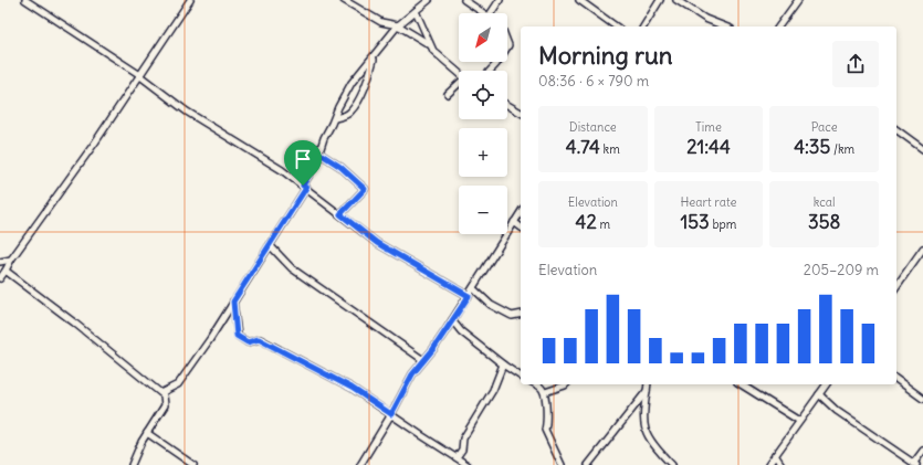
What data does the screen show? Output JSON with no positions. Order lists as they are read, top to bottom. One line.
{"north":"bottom left","page":{"map_buttons":["+","−"],"heading":["Morning run","08:36 · 6 × 790 m"],"stats":[["Distance","4.74 km"],["Time","21:44"],["Pace","4:35 /km"],["Elevation","42 m"],["Heart rate","153 bpm"],["kcal","358"]],"chart":["Elevation","205–209 m"]}}
